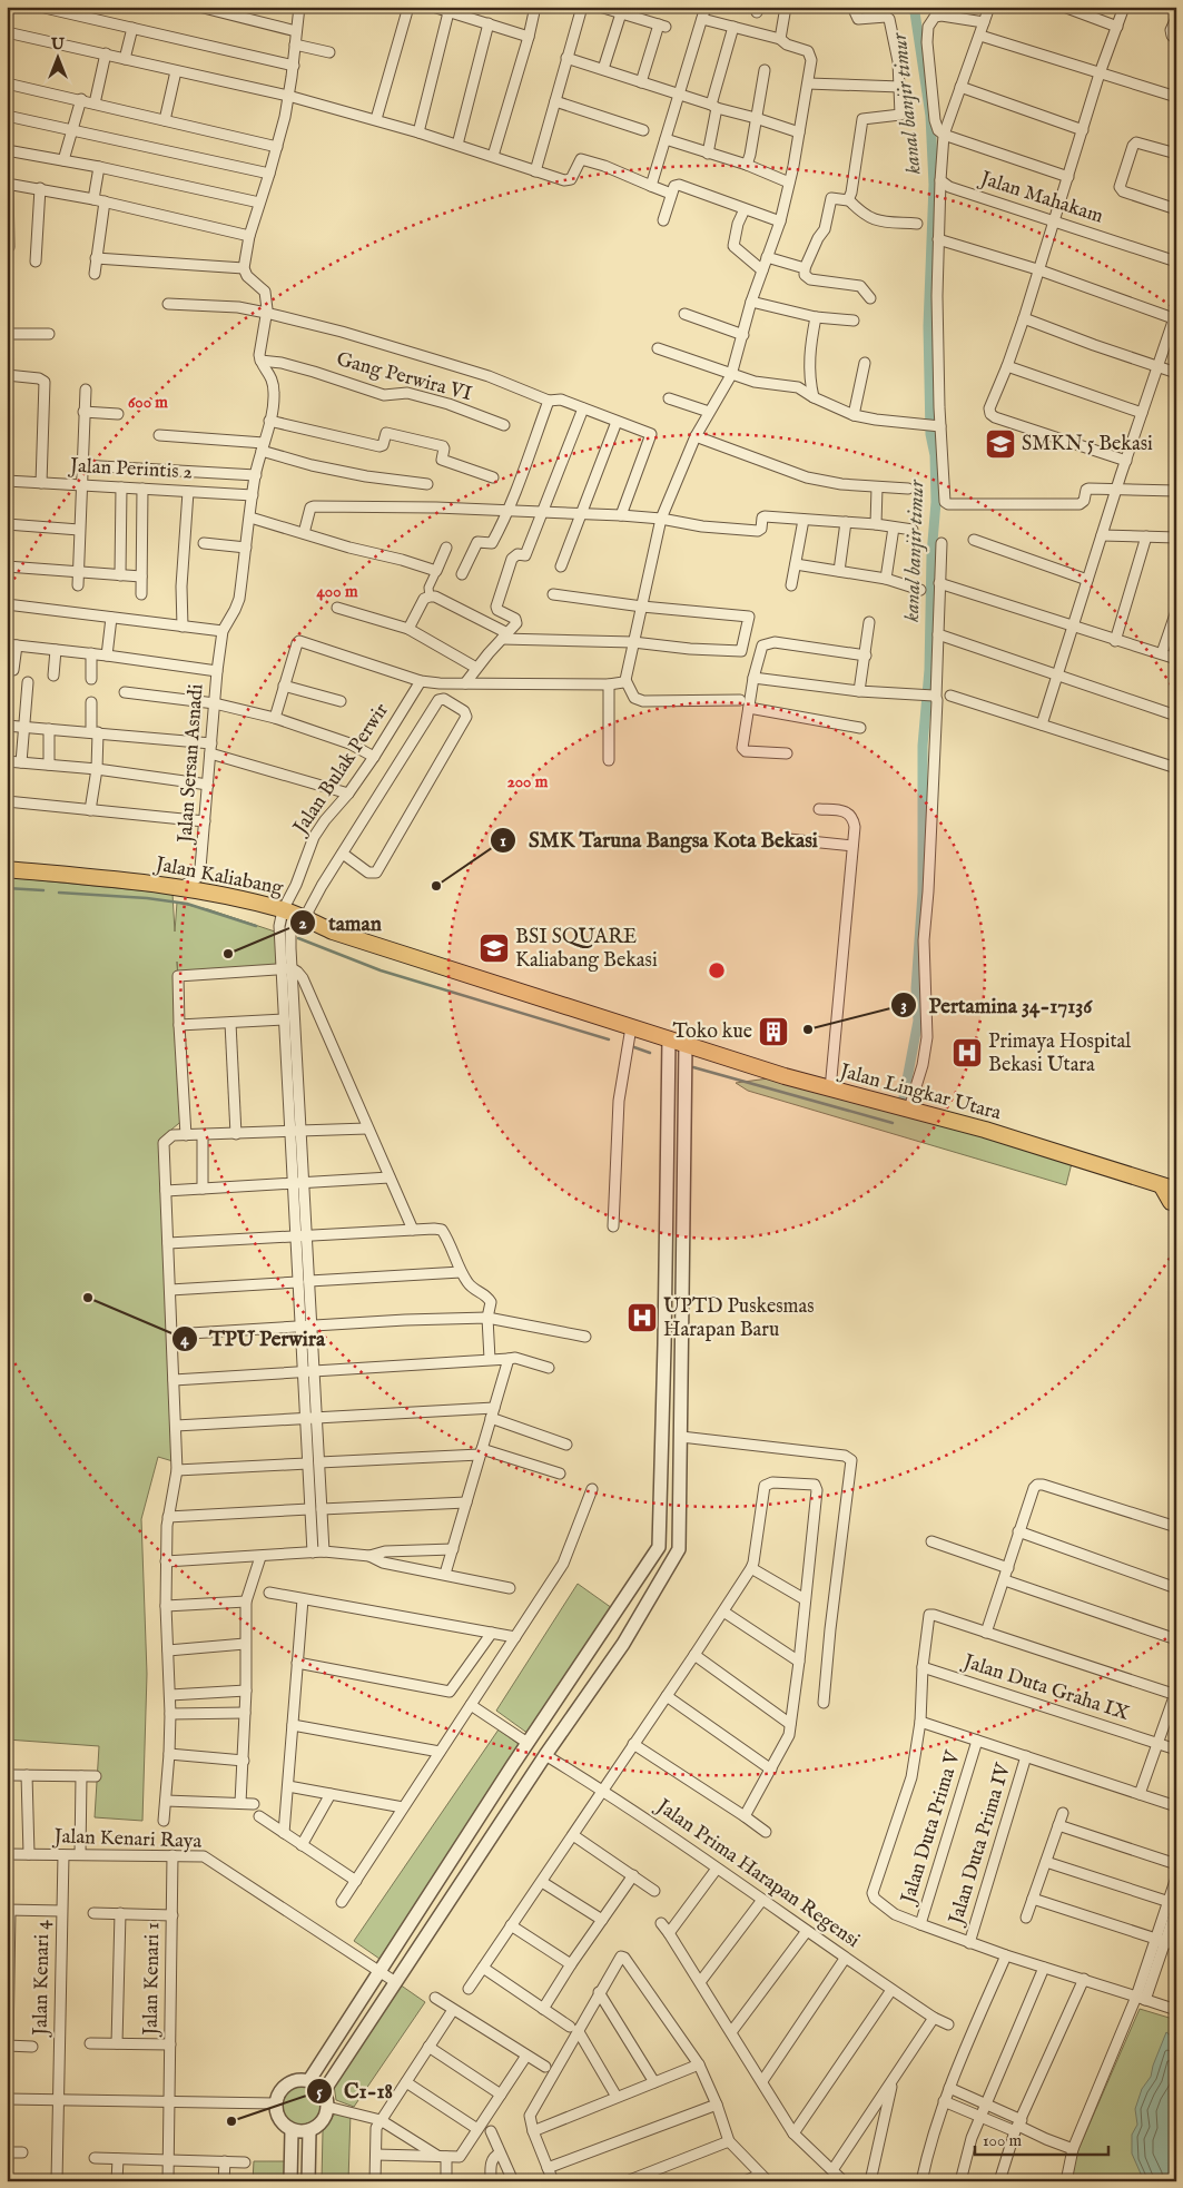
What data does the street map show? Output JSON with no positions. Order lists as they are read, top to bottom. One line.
{"streets":{"main road":["Jalan Kaliabang","Jalan Lingkar Utara"],"street":["Jalan Mahakam","Gang Perwira VI","Jalan Perintis 2","Jalan Sersan Asnadi","Jalan Bulak Perwir","Jalan Duta Graha IX","Jalan Duta Prima V","Jalan Kenari Raya","Jalan Duta Prima IV","Jalan Prima Harapan Regensi","Jalan Kenari 4","Jalan Kenari 1"]},"crossings":[["Jalan Sersan Asnadi","Jalan Kaliabang"],["Jalan Bulak Perwir","Jalan Kaliabang"],["Jalan Kaliabang","Jalan Lingkar Utara"],["Jalan Kenari Raya","Jalan Kenari 4"],["Jalan Kenari Raya","Jalan Kenari 1"]],"water":["kanal banjir timur"],"places":{"school or university":["SMKN 5 Bekasi","BSI SQUARE Kaliabang Bekasi"],"other":["SMK Taruna Bangsa Kota Bekasi","taman","Pertamina 34-17136","TPU Perwira","C1-18"],"building":["Toko kue"],"hospital":["Primaya Hospital Bekasi Utara","UPTD Puskesmas Harapan Baru"]},"scale_bar":"100 m","north":"top","rings":["600 m","400 m","200 m"]}
